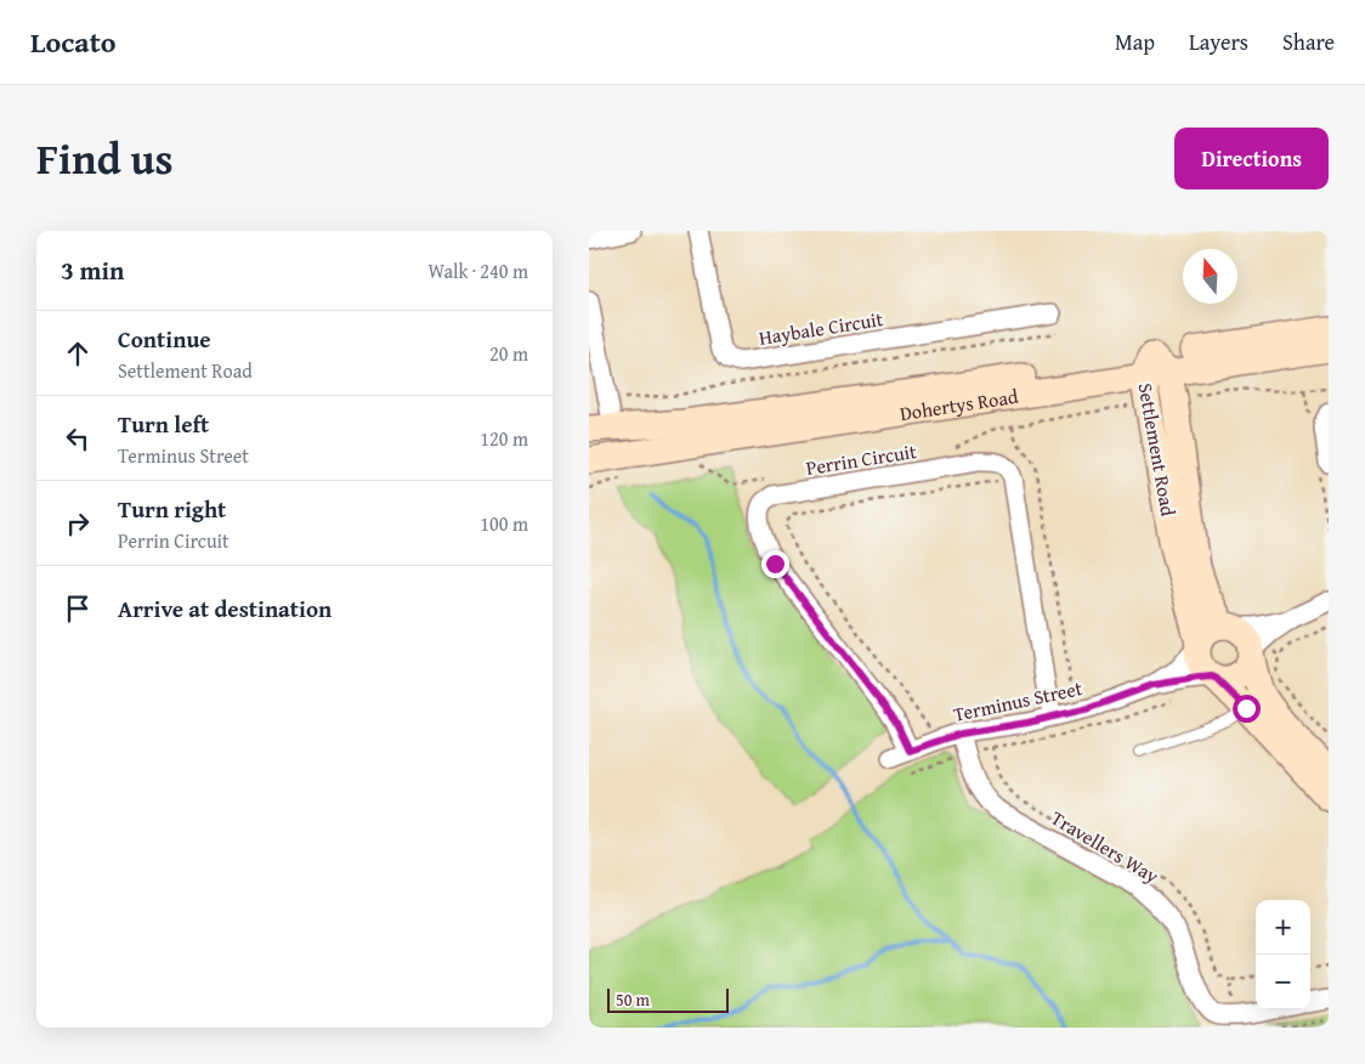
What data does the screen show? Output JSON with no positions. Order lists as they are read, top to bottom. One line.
{"streets":{"main road":["Dohertys Road","Settlement Road"],"street":["Haybale Circuit","Perrin Circuit","Terminus Street","Travellers Way"]},"crossings":[["Dohertys Road","Settlement Road"],["Settlement Road","Terminus Street"],["Perrin Circuit","Terminus Street"],["Terminus Street","Travellers Way"]],"scale_bar":"50 m","north":"top","page":{"header":"Locato","nav":["Map","Layers","Share"],"title":"Find us","buttons":"Directions","heading":["3 min","Walk · 240 m"],"list":[["Continue","Settlement Road","20 m"],["Turn left","Terminus Street","120 m"],["Turn right","Perrin Circuit","100 m"],"Arrive at destination"],"map_buttons":["+","−"],"scale":"50 m"}}
